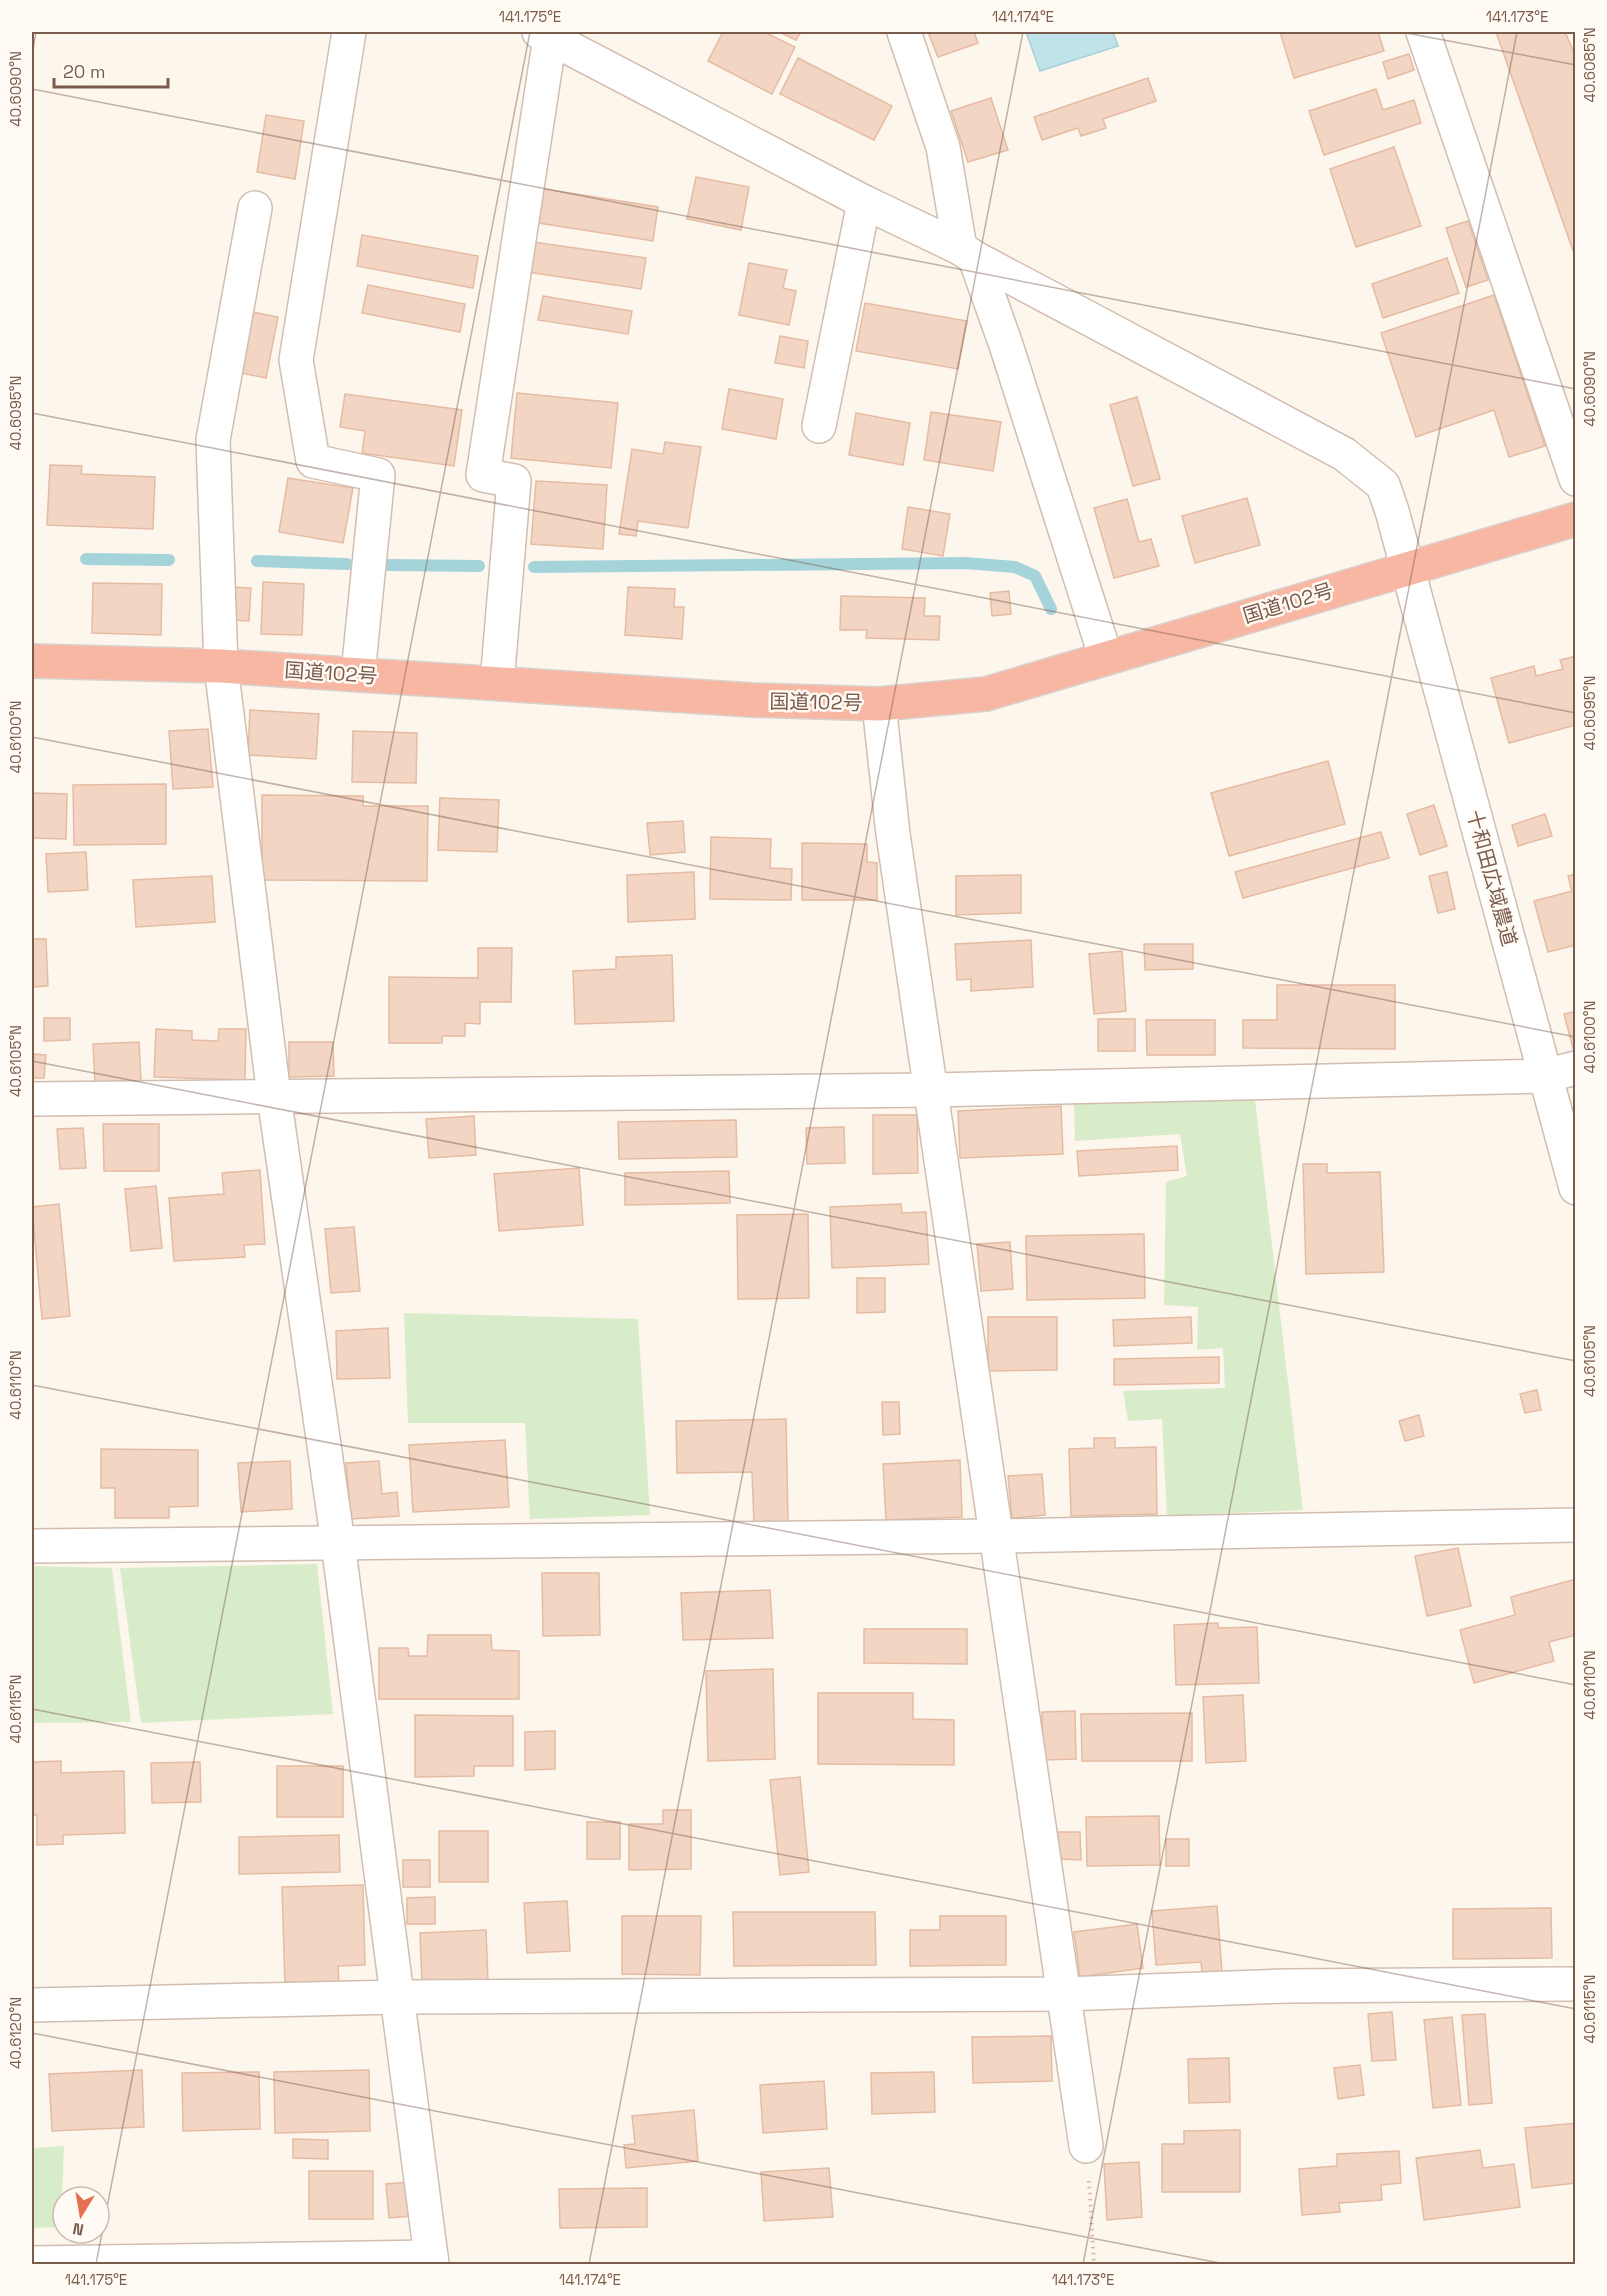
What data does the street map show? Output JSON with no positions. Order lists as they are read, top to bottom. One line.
{"streets":{"highway":["国道102号"],"street":["十和田広域農道"]},"crossings":[["国道102号","十和田広域農道"]],"scale_bar":"20 m","north":"bottom","coordinates":["141.175°E","141.174°E","141.173°E","40.6085°N","40.6090°N","40.6095°N","40.6100°N","40.6105°N","40.6110°N","40.6115°N","40.6120°N"]}
